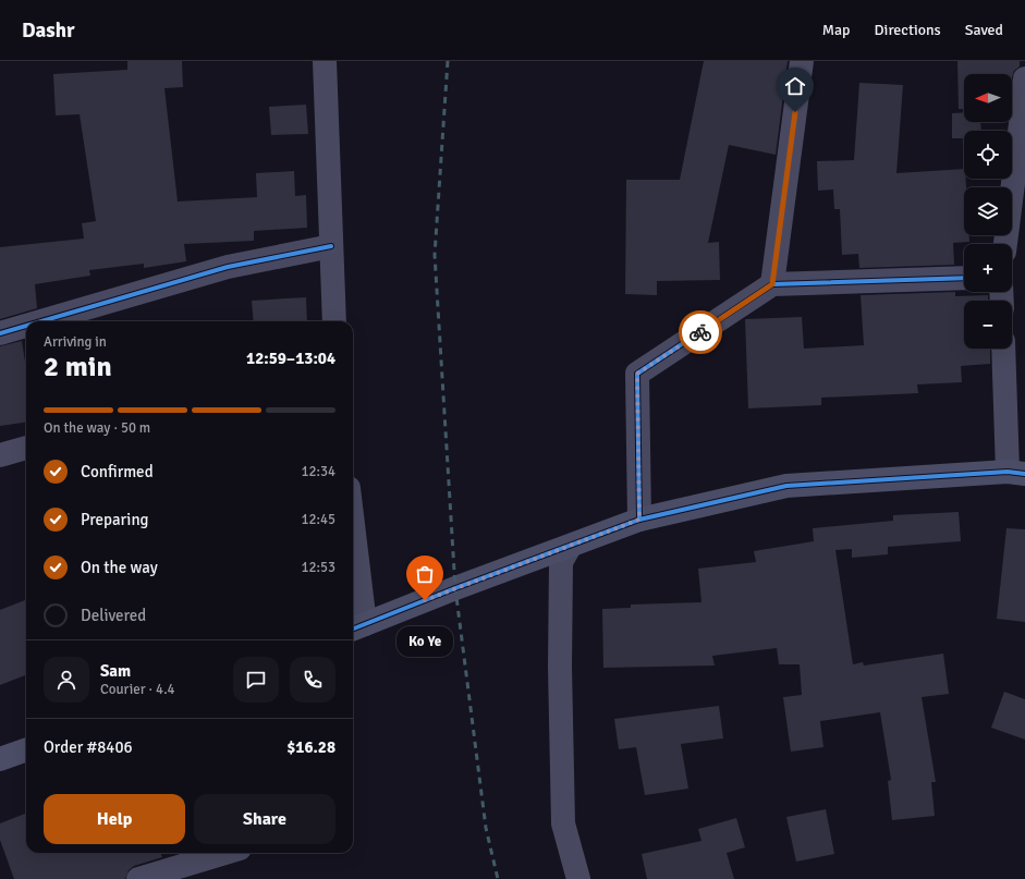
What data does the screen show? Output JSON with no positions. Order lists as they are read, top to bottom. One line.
{"places":["Ko Ye"],"north":"left","page":{"header":"Dashr","nav":["Map","Directions","Saved"],"map_buttons":["+","−"],"heading":["2 min","Arriving in","12:59–13:04"],"panel":["Sam","Courier · 4.4","Order #8406","$16.28"],"bar":"On the way · 50 m","list":[["Confirmed","12:34"],["Preparing","12:45"],["On the way","12:53"],"Delivered"],"bubble":"Ko Ye","buttons":["Help","Share"]}}
